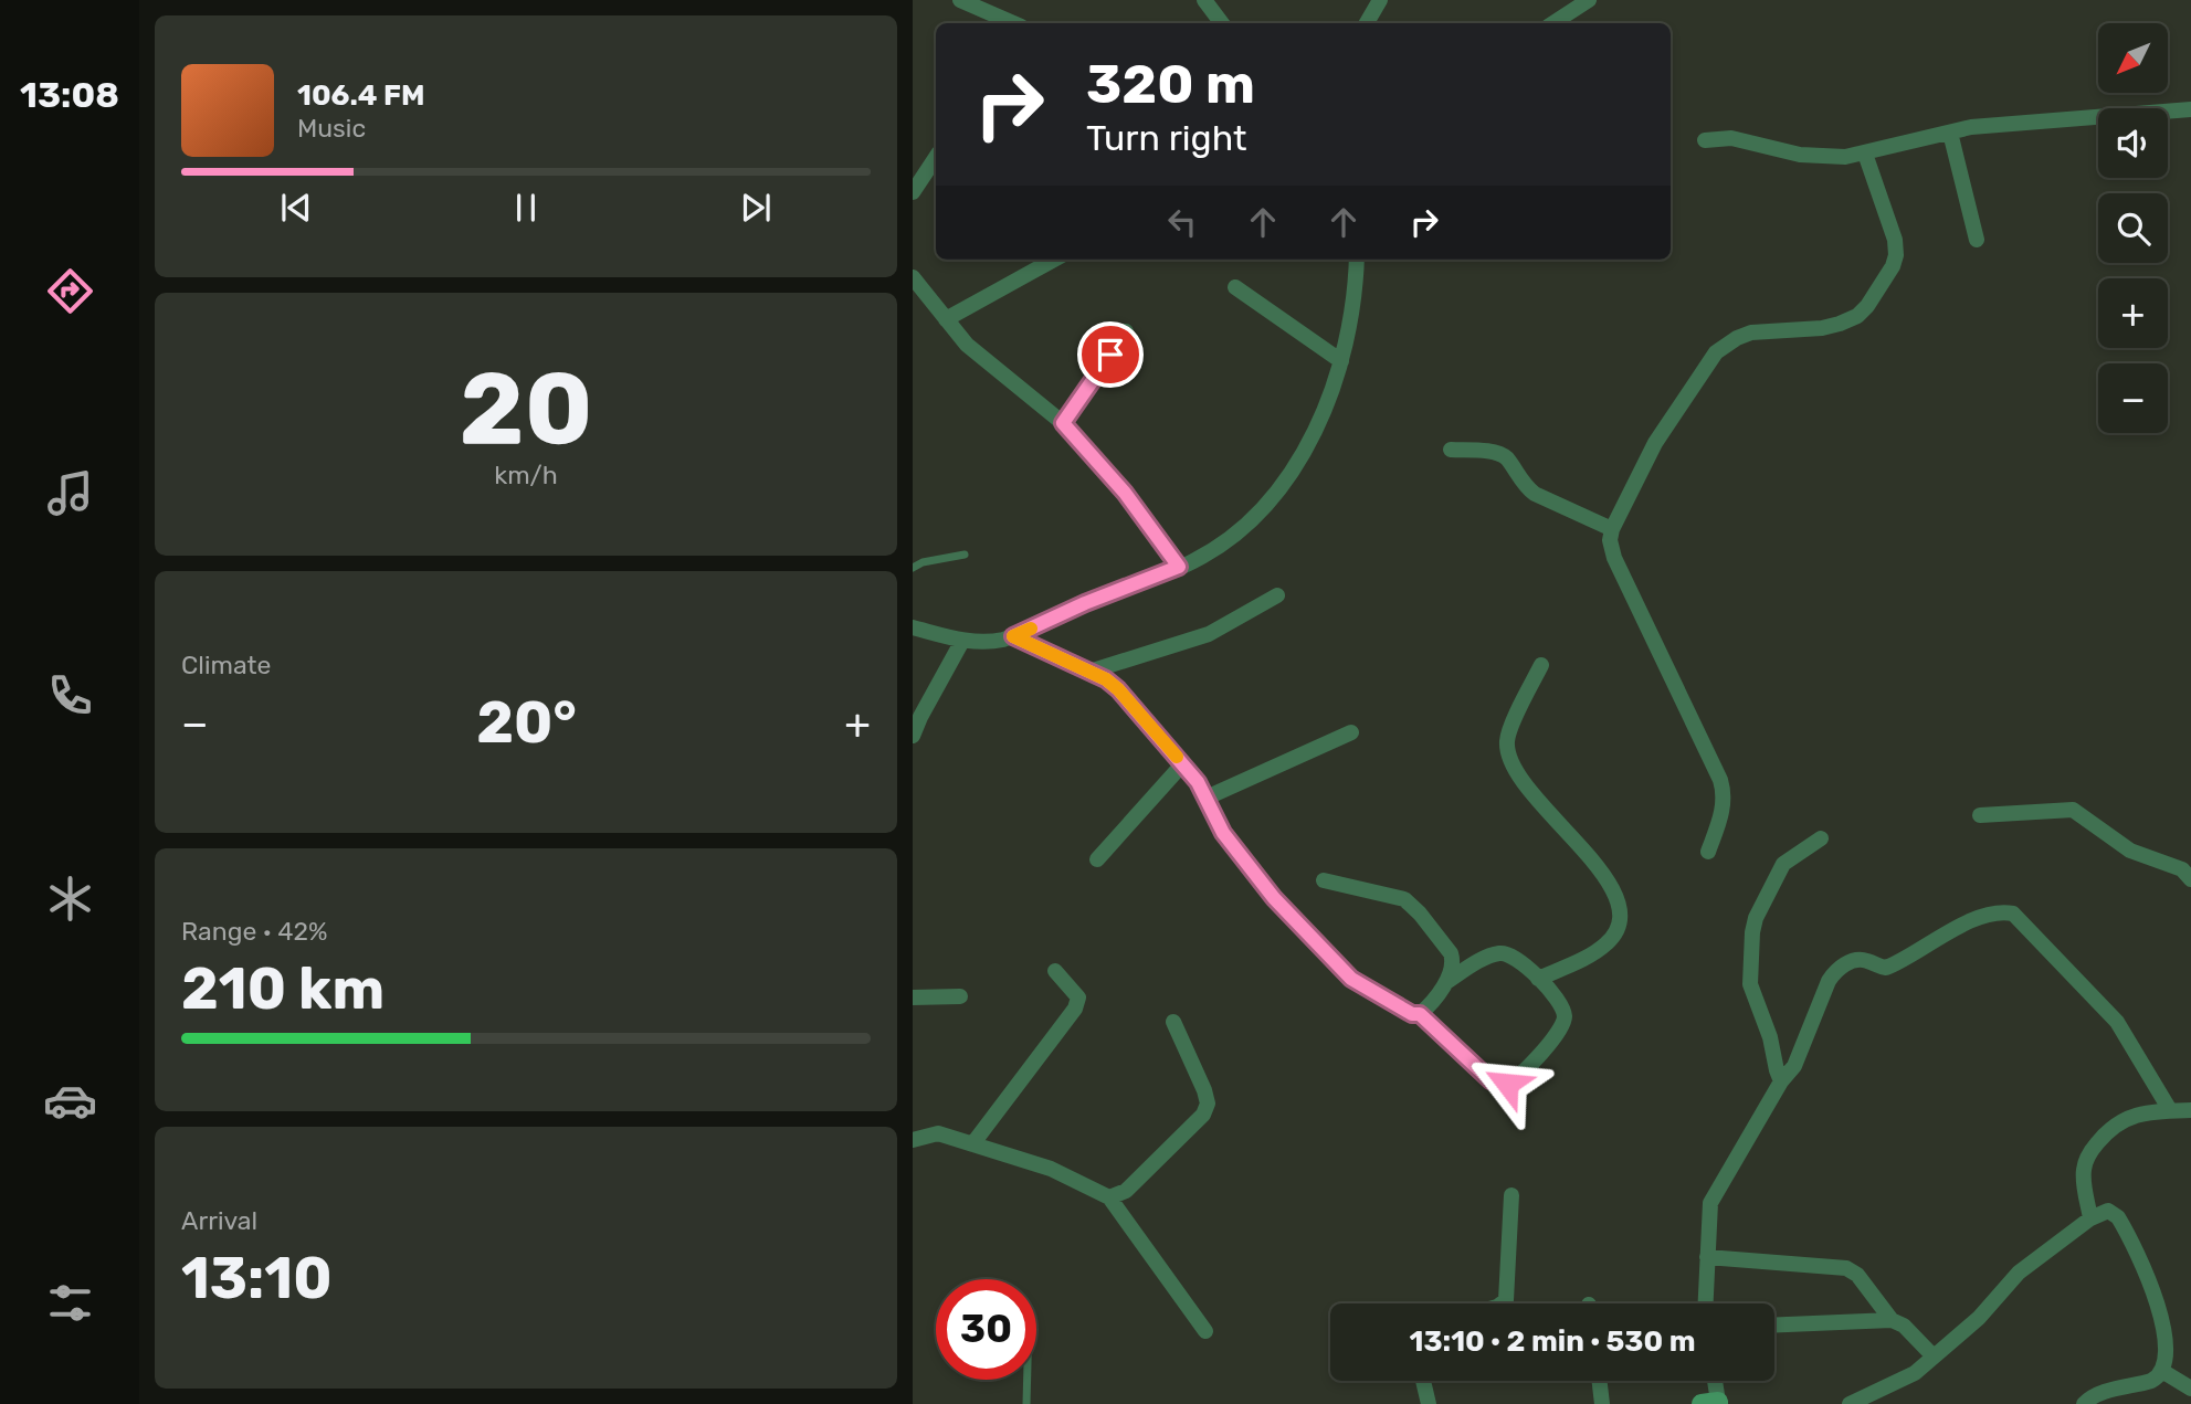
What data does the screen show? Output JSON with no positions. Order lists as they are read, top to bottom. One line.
{"north":"bottom left","page":{"tabs":"13:08","map_buttons":["+","−"],"turn":["320 m","Turn right"],"song":["106.4 FM","Music"],"tile":[["20","km/h"],"Climate",["Range · 42%","210 km"],["Arrival","13:10"]],"heat":["−","20°","+"],"limit":"30","trip":"13:10 · 2 min · 530 m"}}
